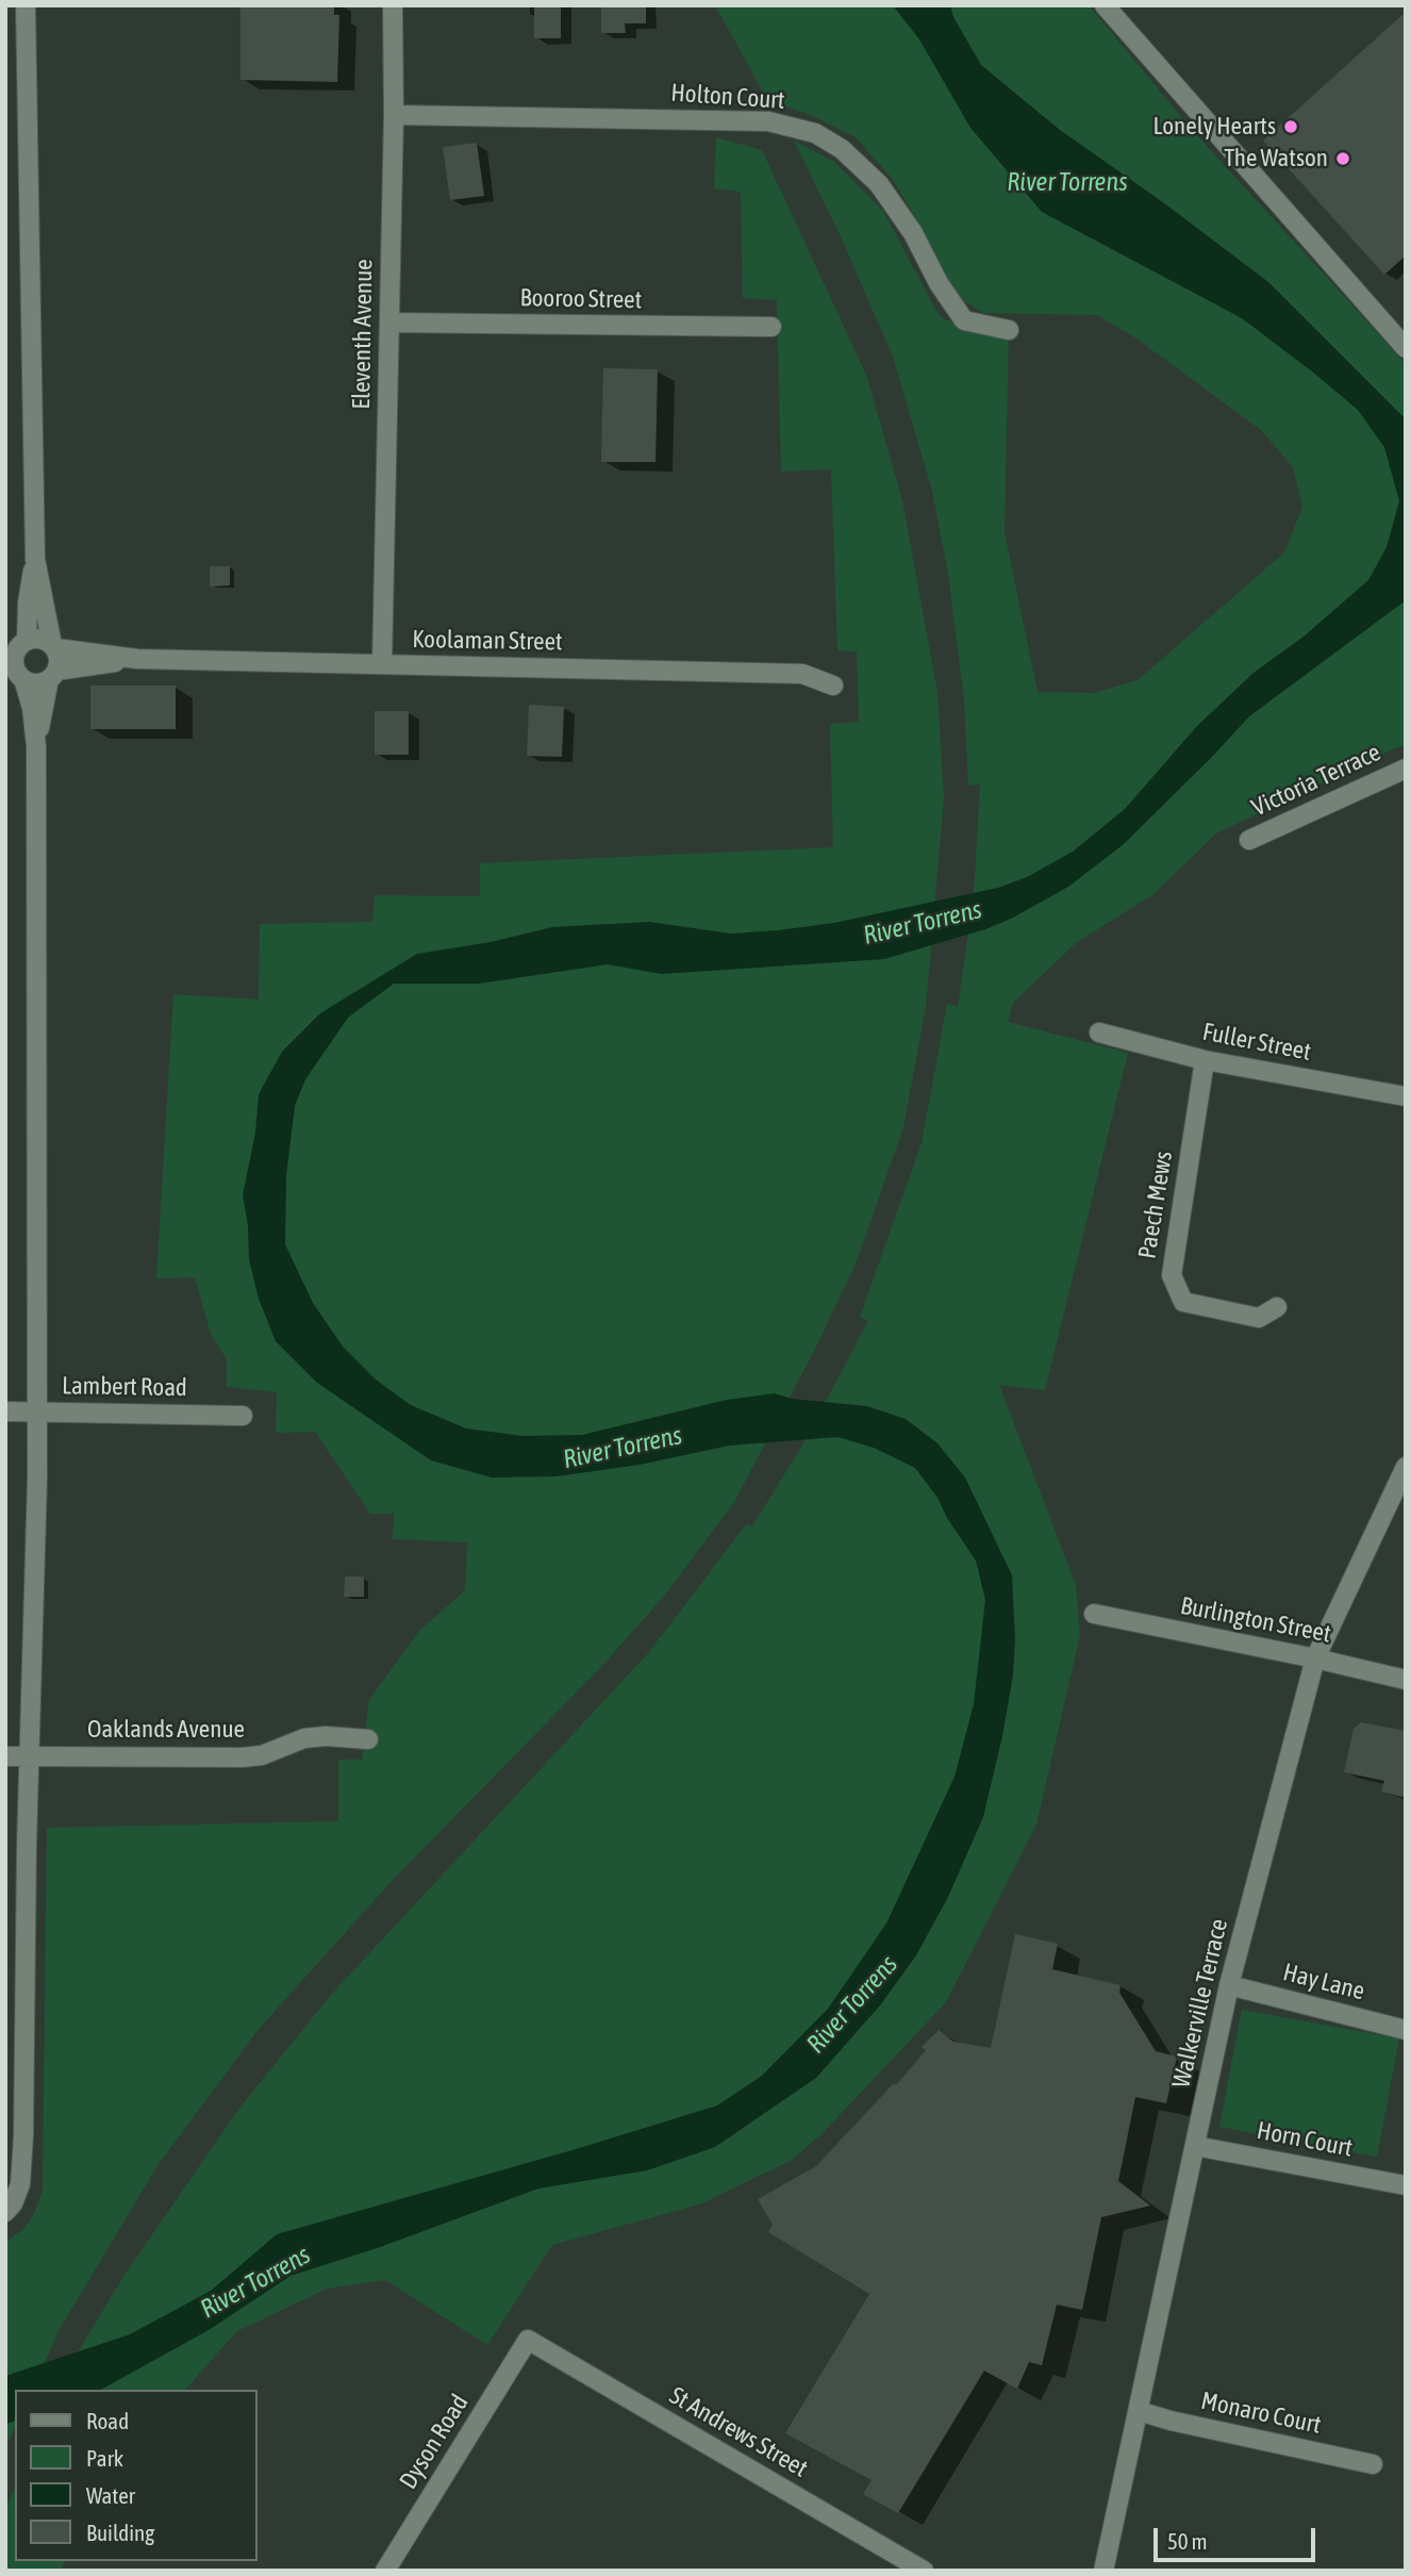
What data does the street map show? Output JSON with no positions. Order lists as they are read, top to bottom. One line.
{"streets":{"street":["Holton Court","Booroo Street","Eleventh Avenue","Koolaman Street","Victoria Terrace","Fuller Street","Paech Mews","Lambert Road","Burlington Street","Oaklands Avenue","Hay Lane","Walkerville Terrace","Horn Court","Monaro Court","St Andrews Street","Dyson Road"]},"crossings":[["Holton Court","Eleventh Avenue"],["Booroo Street","Eleventh Avenue"],["Eleventh Avenue","Koolaman Street"],["Fuller Street","Paech Mews"],["Burlington Street","Walkerville Terrace"],["Hay Lane","Walkerville Terrace"],["Walkerville Terrace","Horn Court"],["Walkerville Terrace","Monaro Court"],["St Andrews Street","Dyson Road"]],"water":["River Torrens"],"places":["Lonely Hearts","The Watson"],"legend":["Road","Park","Water","Building"],"scale_bar":"50 m"}
